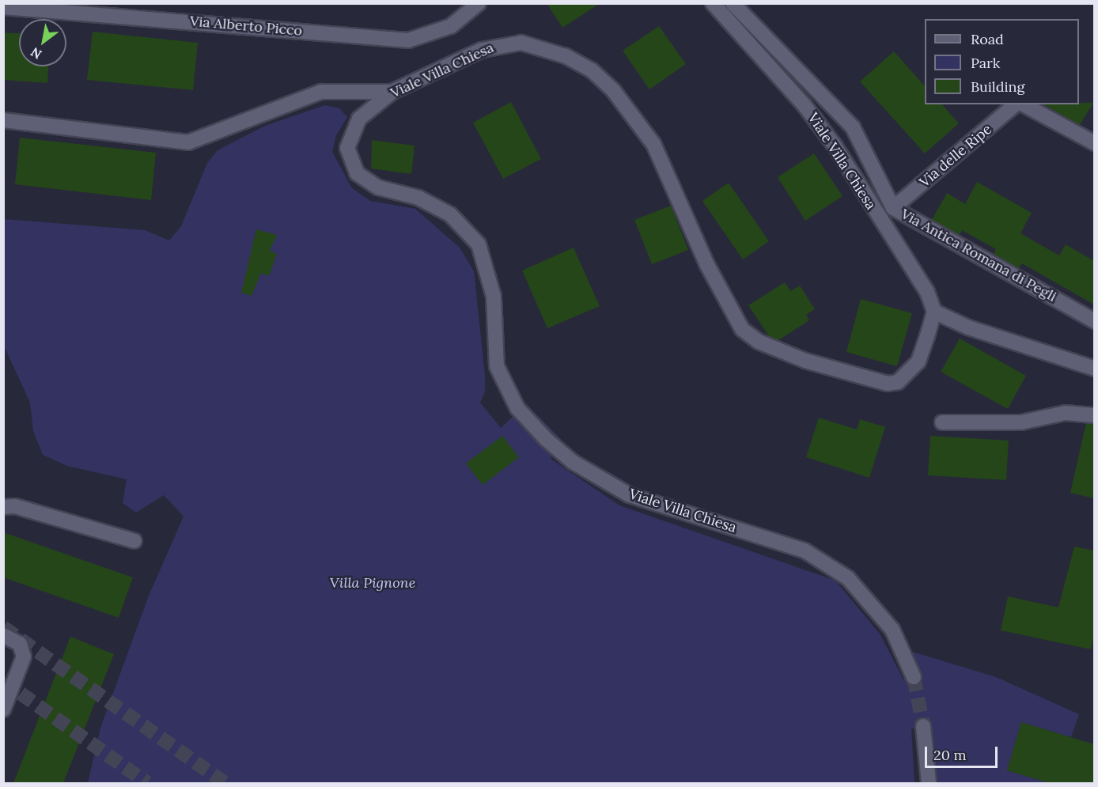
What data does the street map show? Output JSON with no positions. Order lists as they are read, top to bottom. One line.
{"streets":{"street":["Via Alberto Picco","Viale Villa Chiesa","Via delle Ripe","Via Antica Romana di Pegli"]},"crossings":[["Via delle Ripe","Via Antica Romana di Pegli"]],"parks":["Villa Pignone"],"legend":["Road","Park","Building"],"scale_bar":"20 m","north":"bottom left"}
